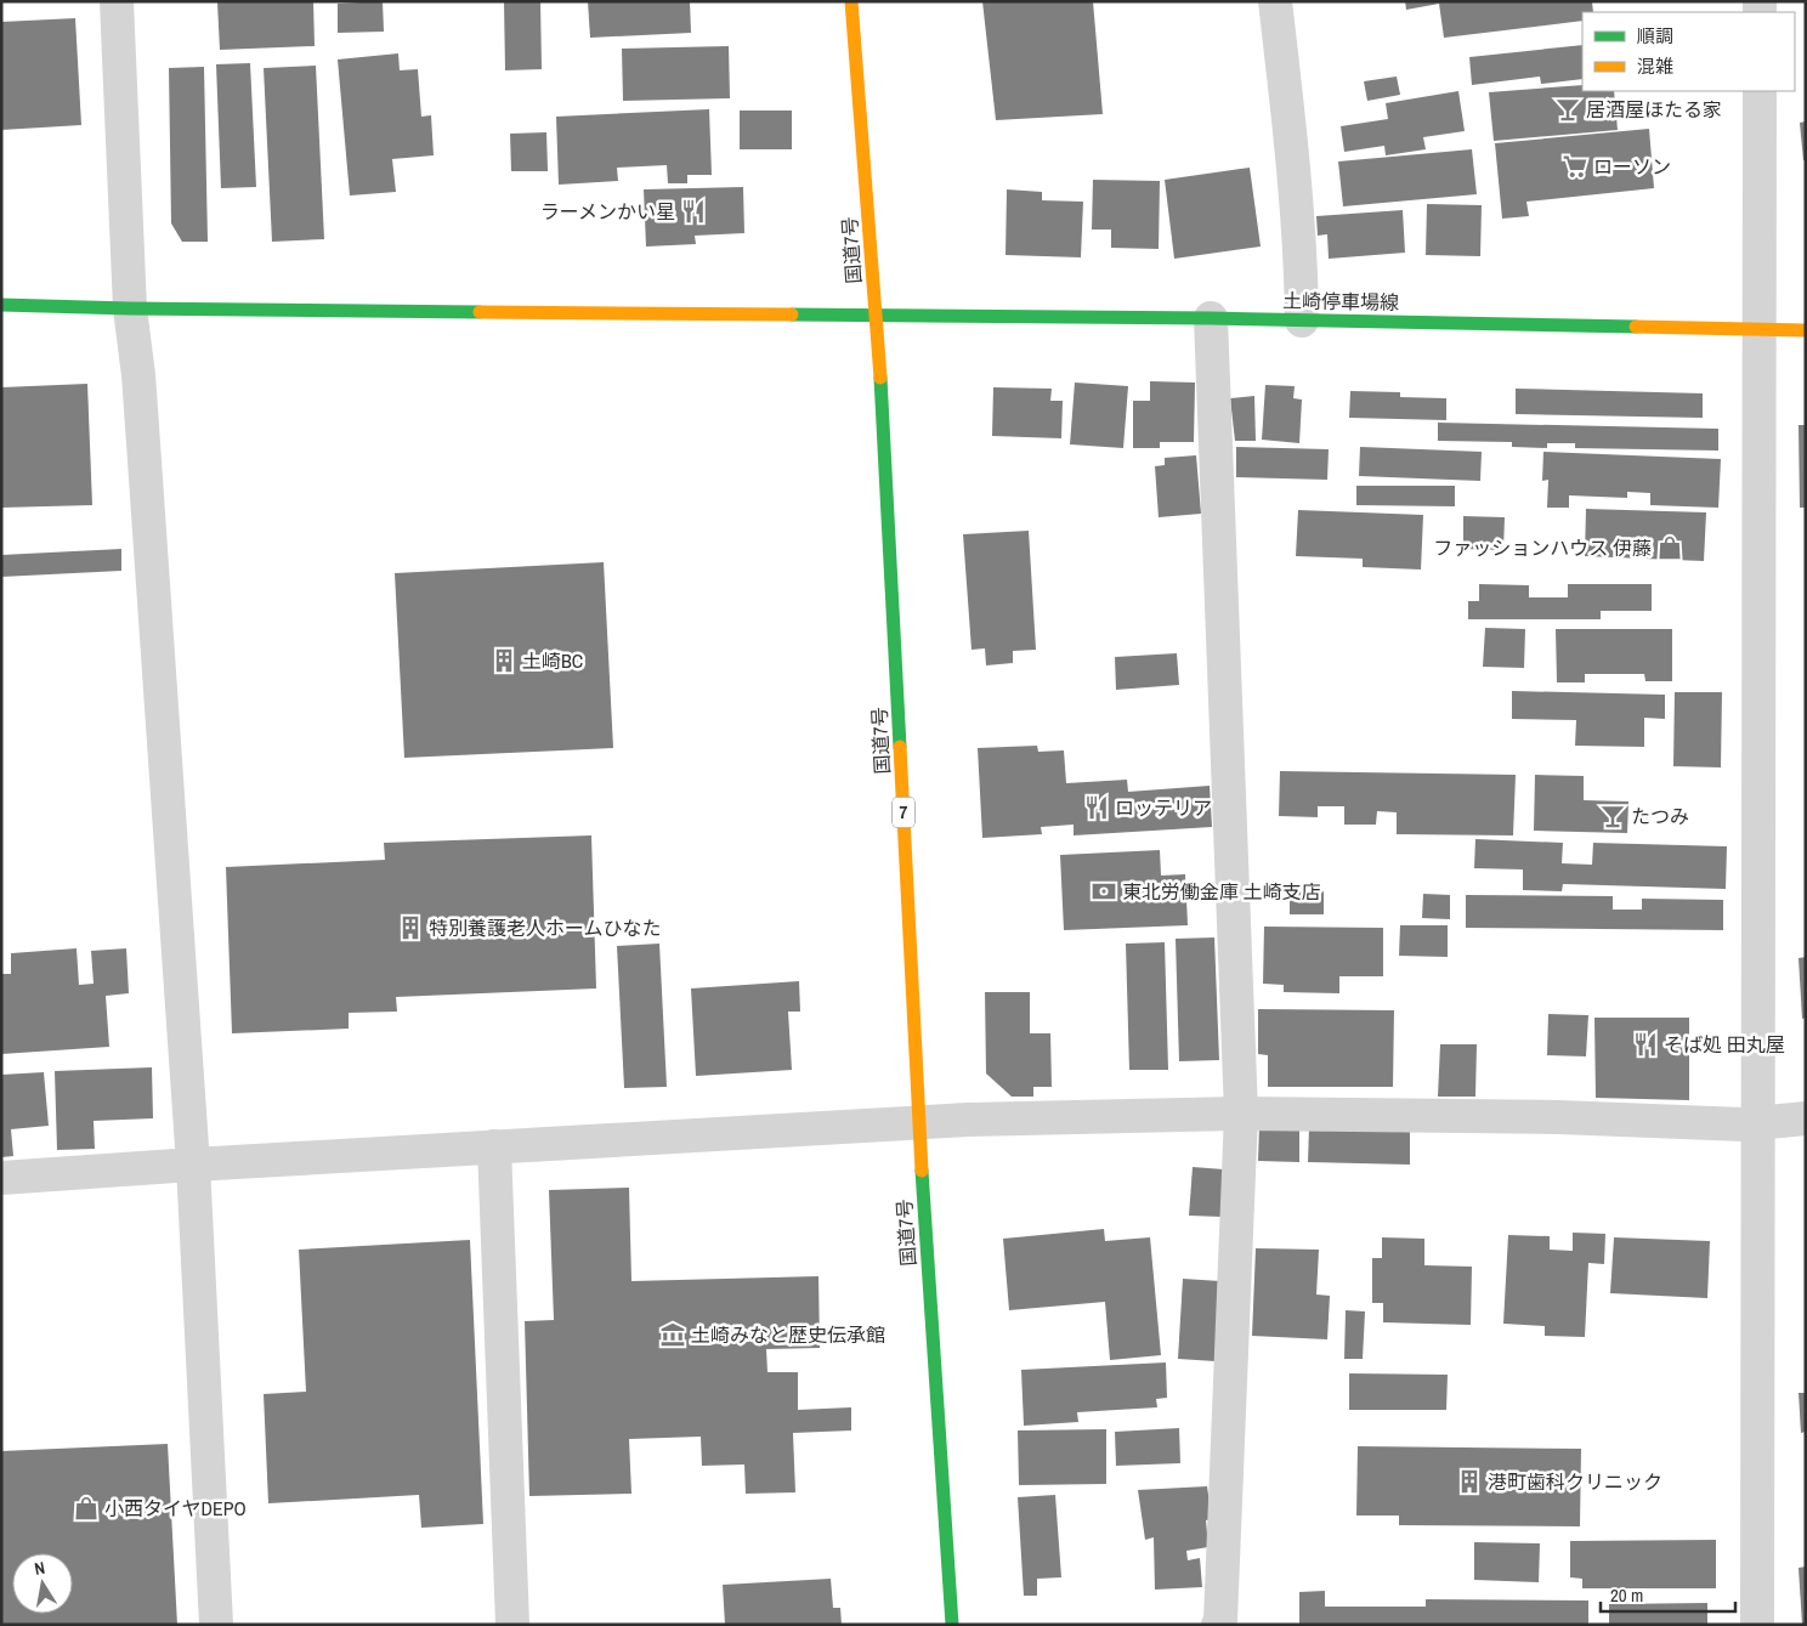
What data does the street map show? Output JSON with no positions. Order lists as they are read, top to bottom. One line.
{"streets":{"main road":["国道7号","土崎停車場線","7"]},"crossings":[["国道7号","土崎停車場線"]],"places":{"bar":["居酒屋ほたる家","たつみ"],"supermarket":["ローソン"],"restaurant":["ラーメンかい星","ロッテリア","そば処 田丸屋"],"shop":["ファッションハウス 伊藤","小西タイヤDEPO"],"building":["土崎BC","特別養護老人ホームひなた","港町歯科クリニック"],"bank":["東北労働金庫 土崎支店"],"museum":["土崎みなと歴史伝承館"]},"legend":["順調","混雑"],"scale_bar":"20 m","north":"top"}
